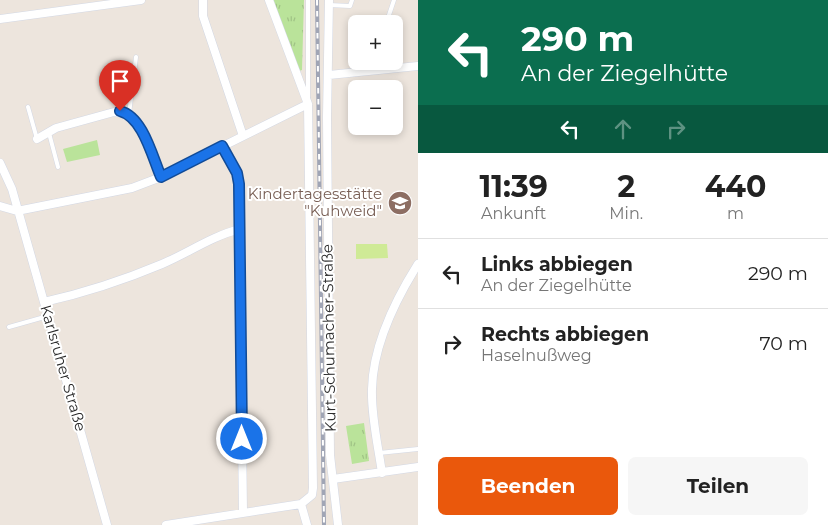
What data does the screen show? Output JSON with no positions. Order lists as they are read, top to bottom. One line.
{"streets":{"street":["Kurt-Schumacher-Straße","Karlsruher Straße"]},"places":{"school or university":["Kindertagesstätte \"Kuhweid\""]},"page":{"turn":["290 m","An der Ziegelhütte"],"map_buttons":["+","−"],"eta":["11:39","Ankunft","2","Min.","440","m"],"list":[{"name":"Links abbiegen","note":"An der Ziegelhütte","value":"290 m"},{"name":"Rechts abbiegen","note":"Haselnußweg","value":"70 m"}],"buttons":["Beenden","Teilen"]}}
